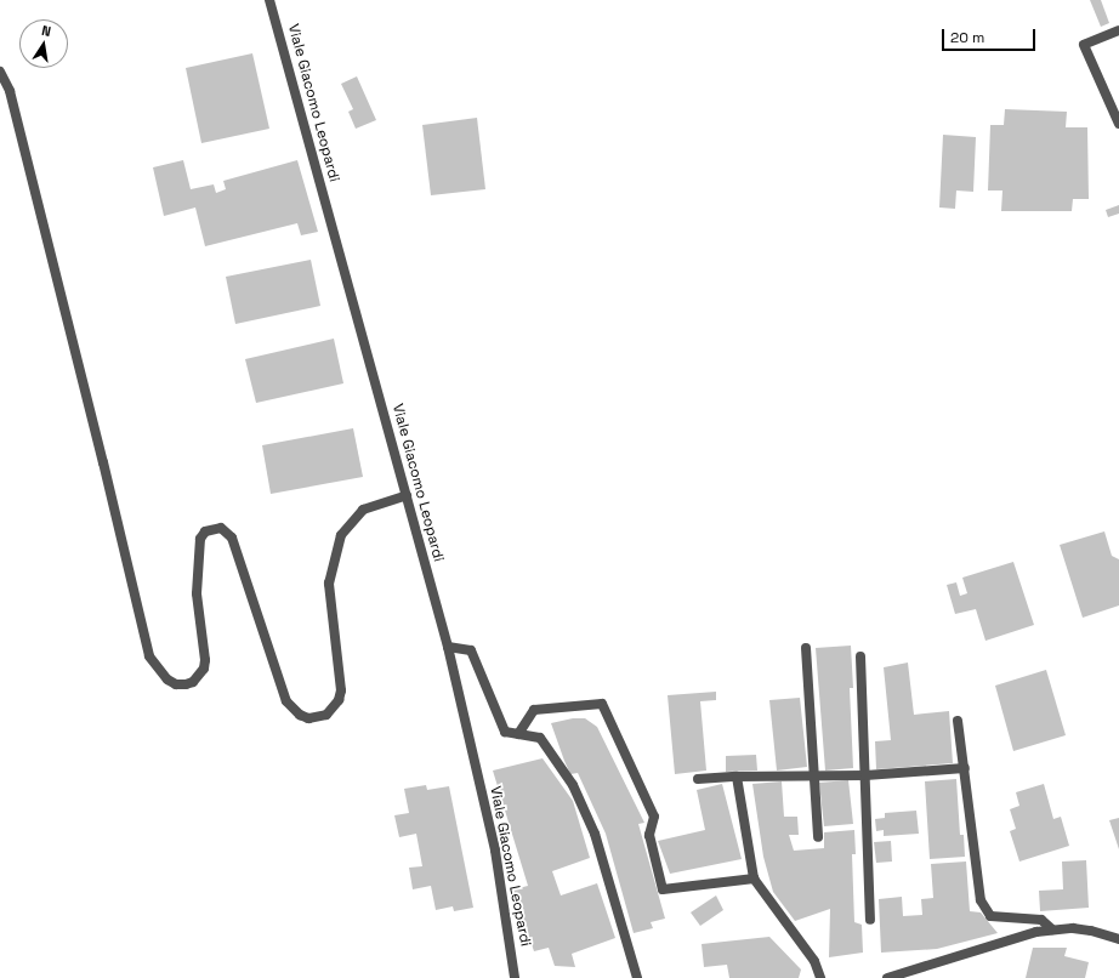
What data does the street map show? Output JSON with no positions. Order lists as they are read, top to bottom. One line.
{"streets":{"street":["Viale Giacomo Leopardi"]},"scale_bar":"20 m","north":"top"}
